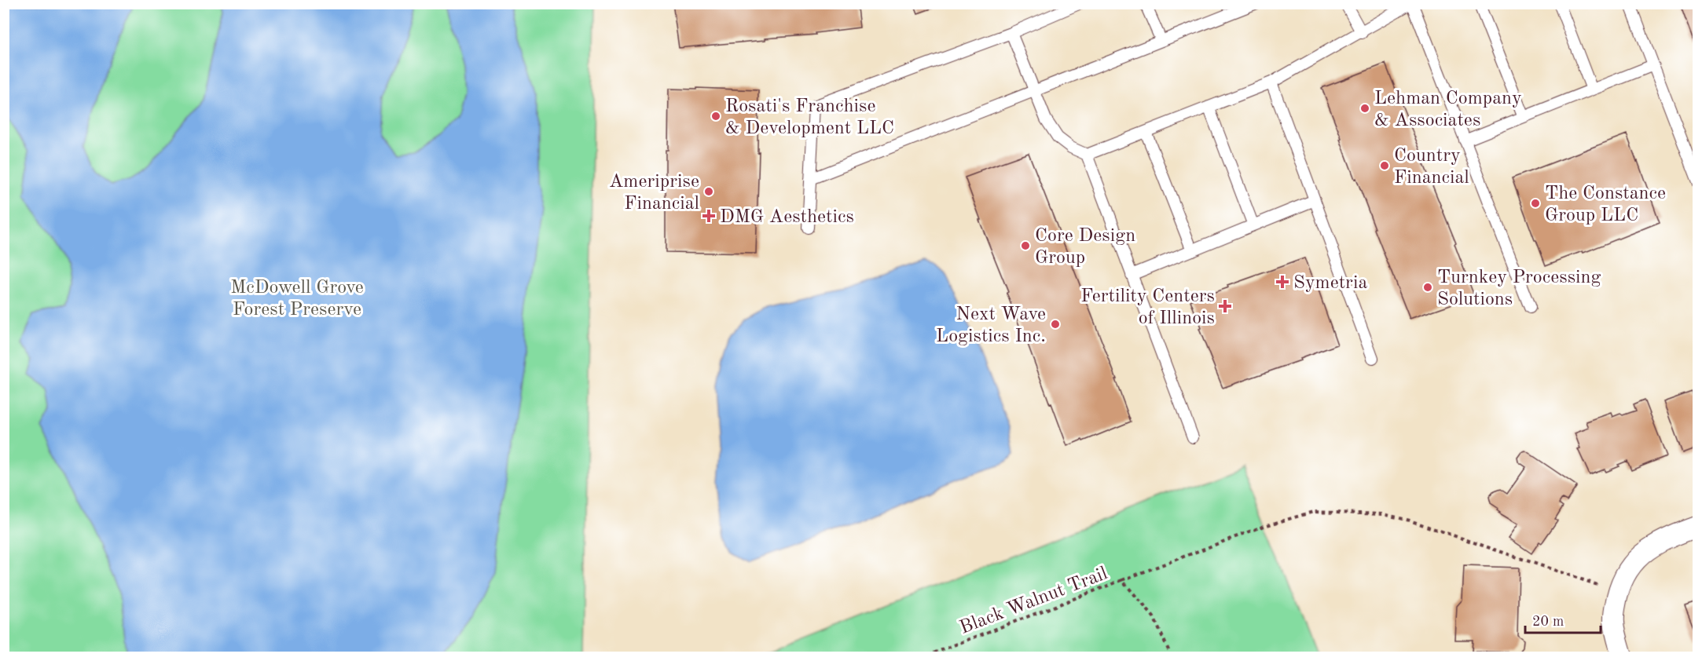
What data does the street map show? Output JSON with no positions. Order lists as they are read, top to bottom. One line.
{"streets":{"path":["Black Walnut Trail"]},"parks":["McDowell Grove Forest Preserve"],"places":{"other":["Lehman Company & Associates","Rosati's Franchise & Development LLC","Country Financial","Ameriprise Financial","The Constance Group LLC","Core Design Group","Turnkey Processing Solutions","Next Wave Logistics Inc."],"health":["DMG Aesthetics","Symetria","Fertility Centers of Illinois"]},"scale_bar":"20 m"}
